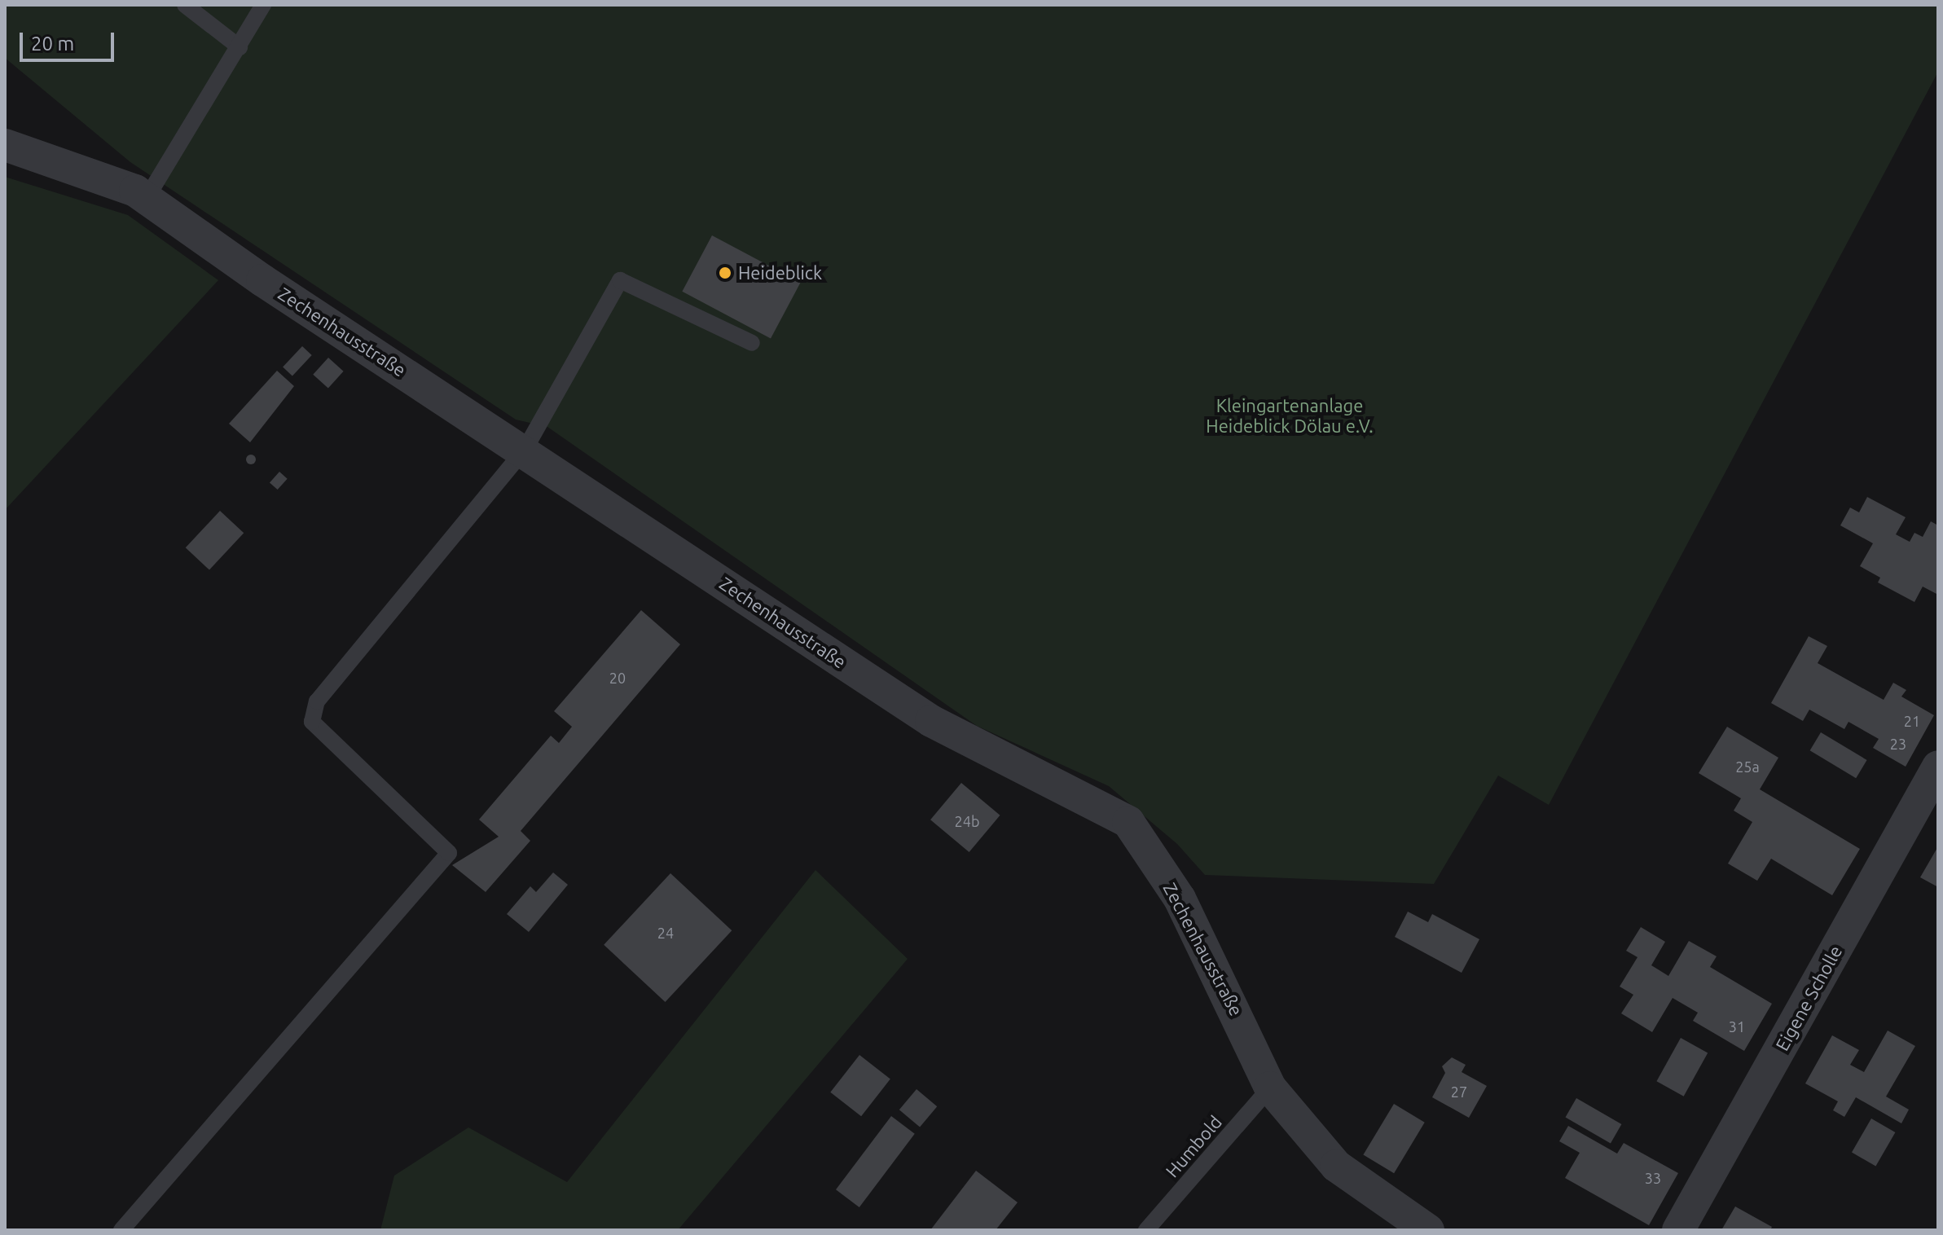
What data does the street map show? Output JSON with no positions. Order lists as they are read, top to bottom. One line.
{"streets":{"street":["Zechenhausstraße","Eigene Scholle"],"lane":["Humbold"]},"crossings":[["Zechenhausstraße","Humbold"]],"parks":["Kleingartenanlage Heideblick Dölau e.V."],"places":["Heideblick"],"house_numbers":["20","21","23","25a","24b","24","31","27","33"],"scale_bar":"20 m"}
